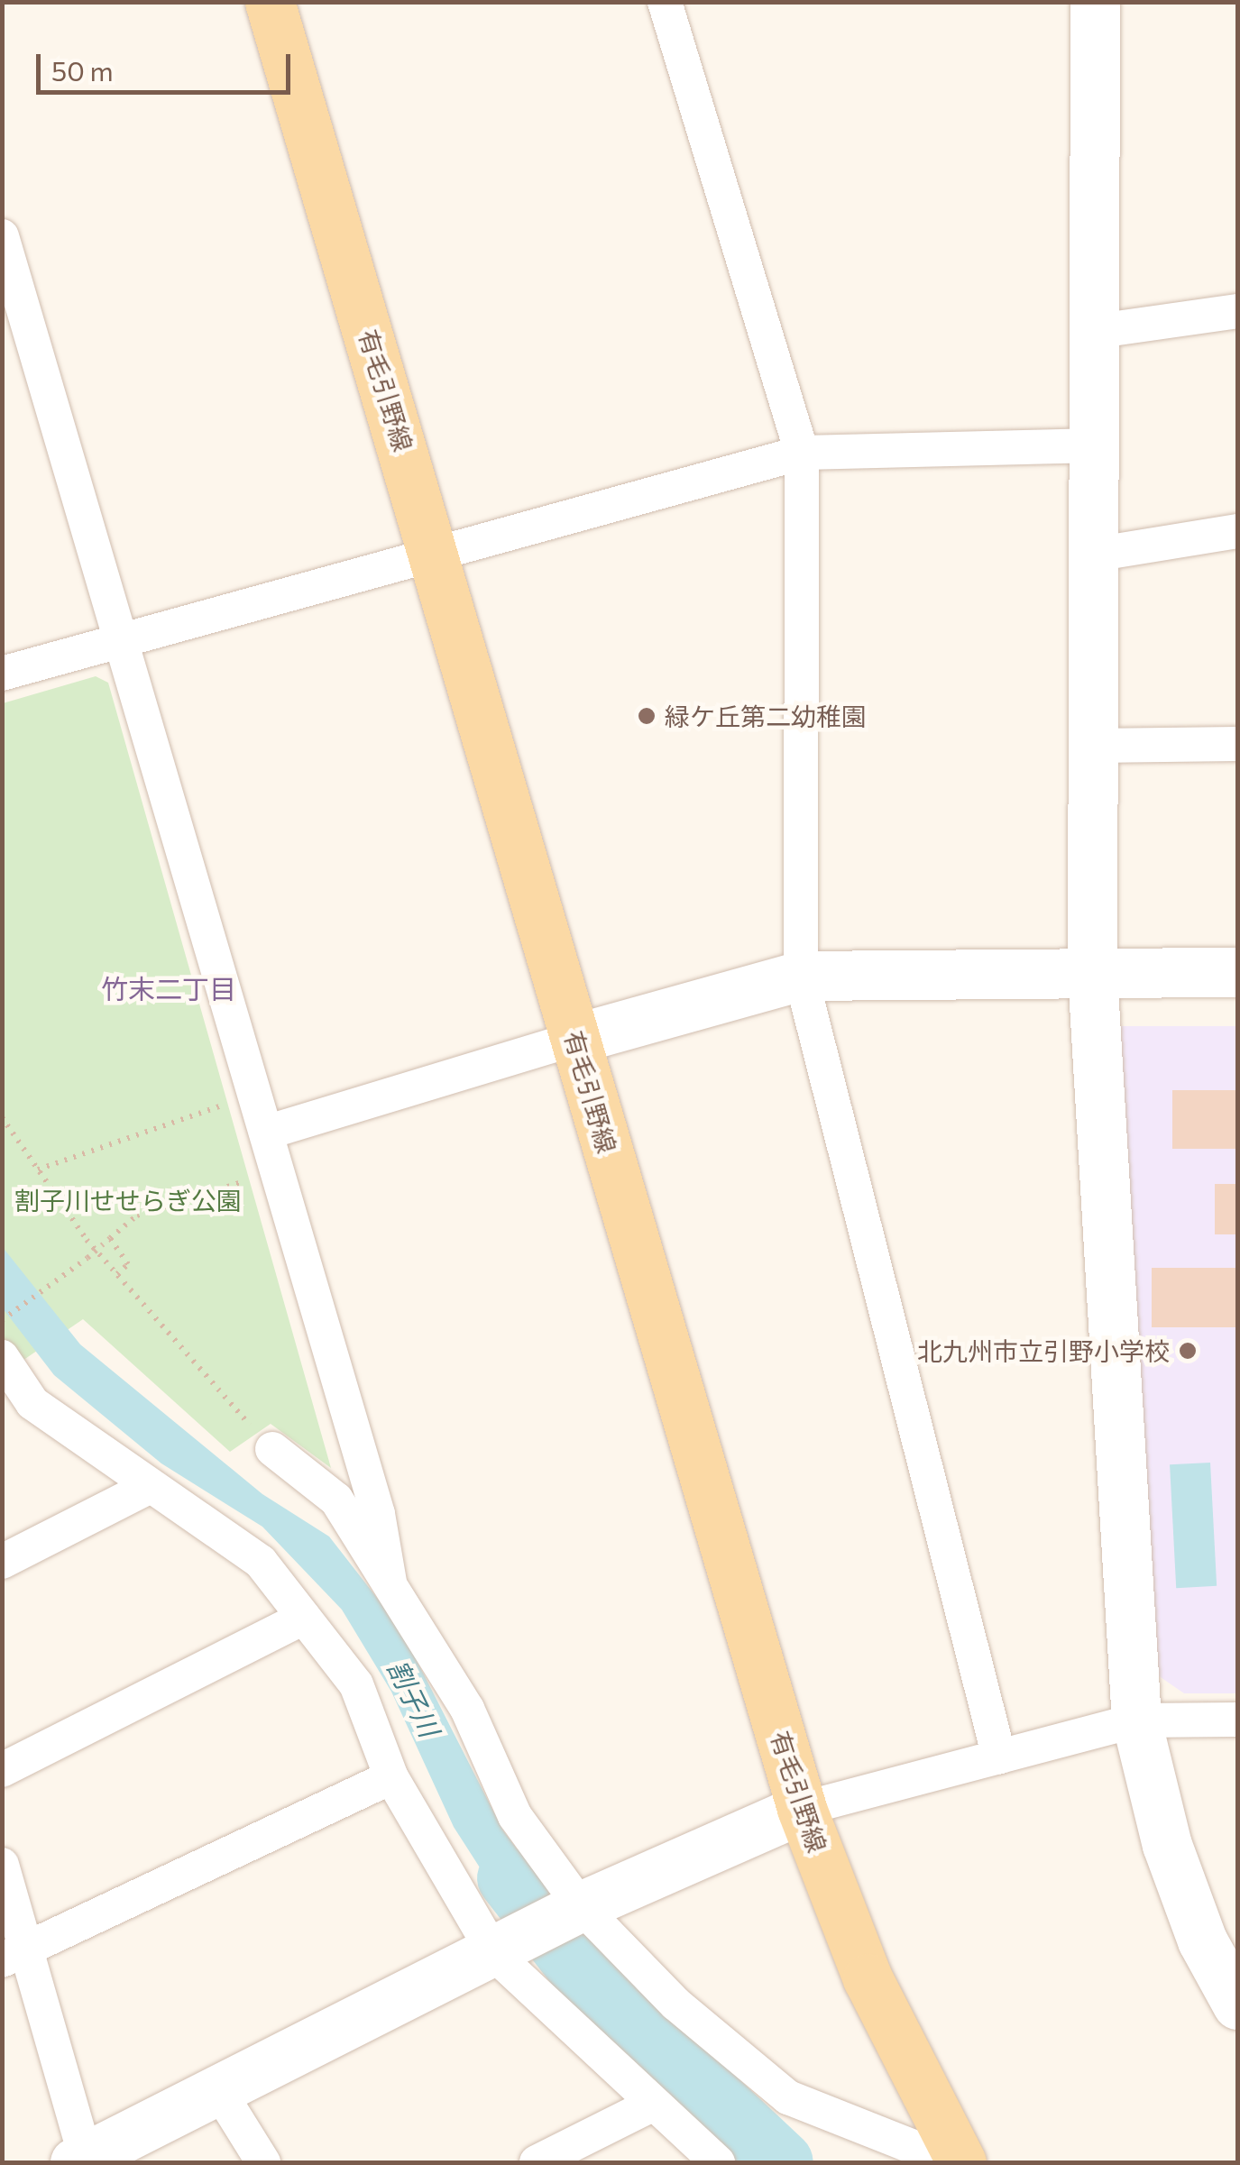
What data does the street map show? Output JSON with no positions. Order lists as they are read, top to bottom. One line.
{"streets":{"main road":["有毛引野線"]},"districts":["竹末二丁目"],"water":["割子川"],"parks":["割子川せせらぎ公園"],"places":["緑ケ丘第二幼稚園","北九州市立引野小学校"],"scale_bar":"50 m"}
